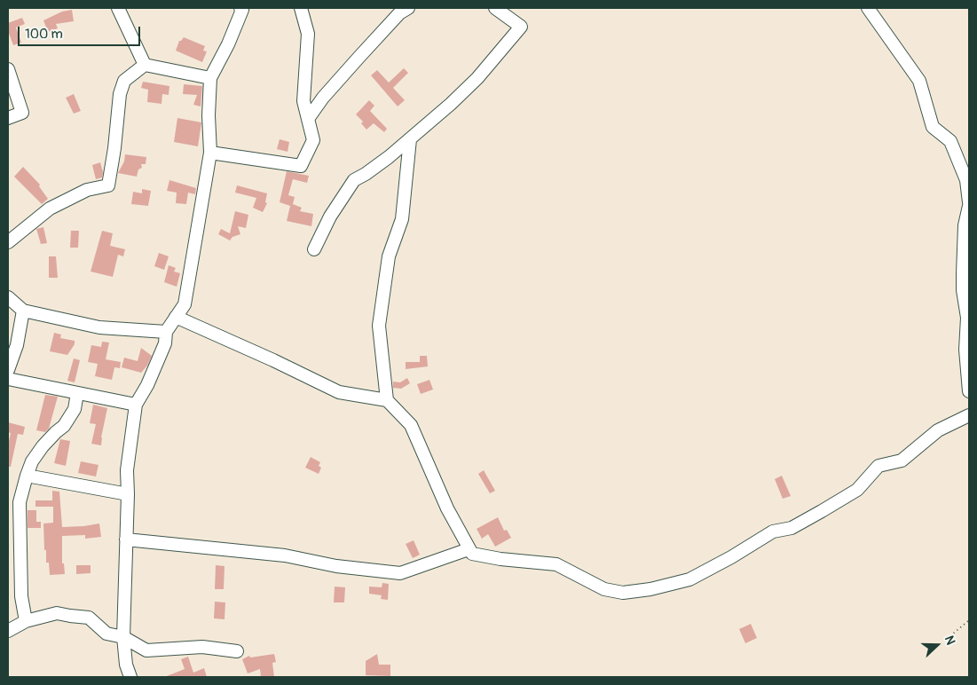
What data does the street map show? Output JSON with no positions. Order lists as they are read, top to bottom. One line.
{"scale_bar":"100 m","north":"right"}
